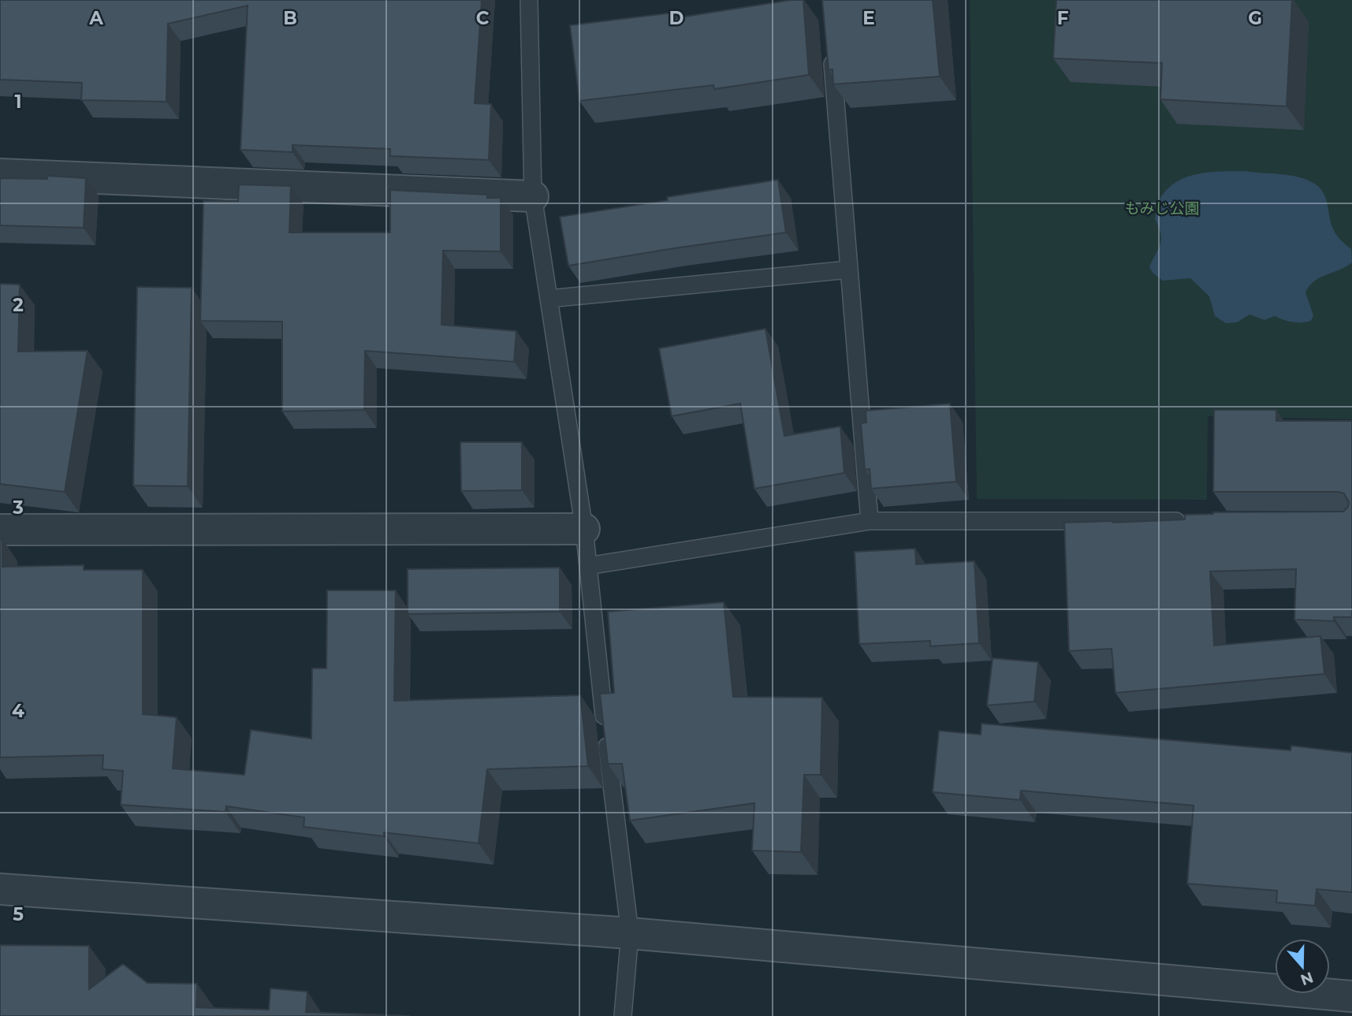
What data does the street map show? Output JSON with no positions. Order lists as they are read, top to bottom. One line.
{"parks":["もみじ公園"],"north":"bottom","grid":{"columns":["A","B","C","D","E","F","G"],"rows":["1","2","3","4","5"]}}
